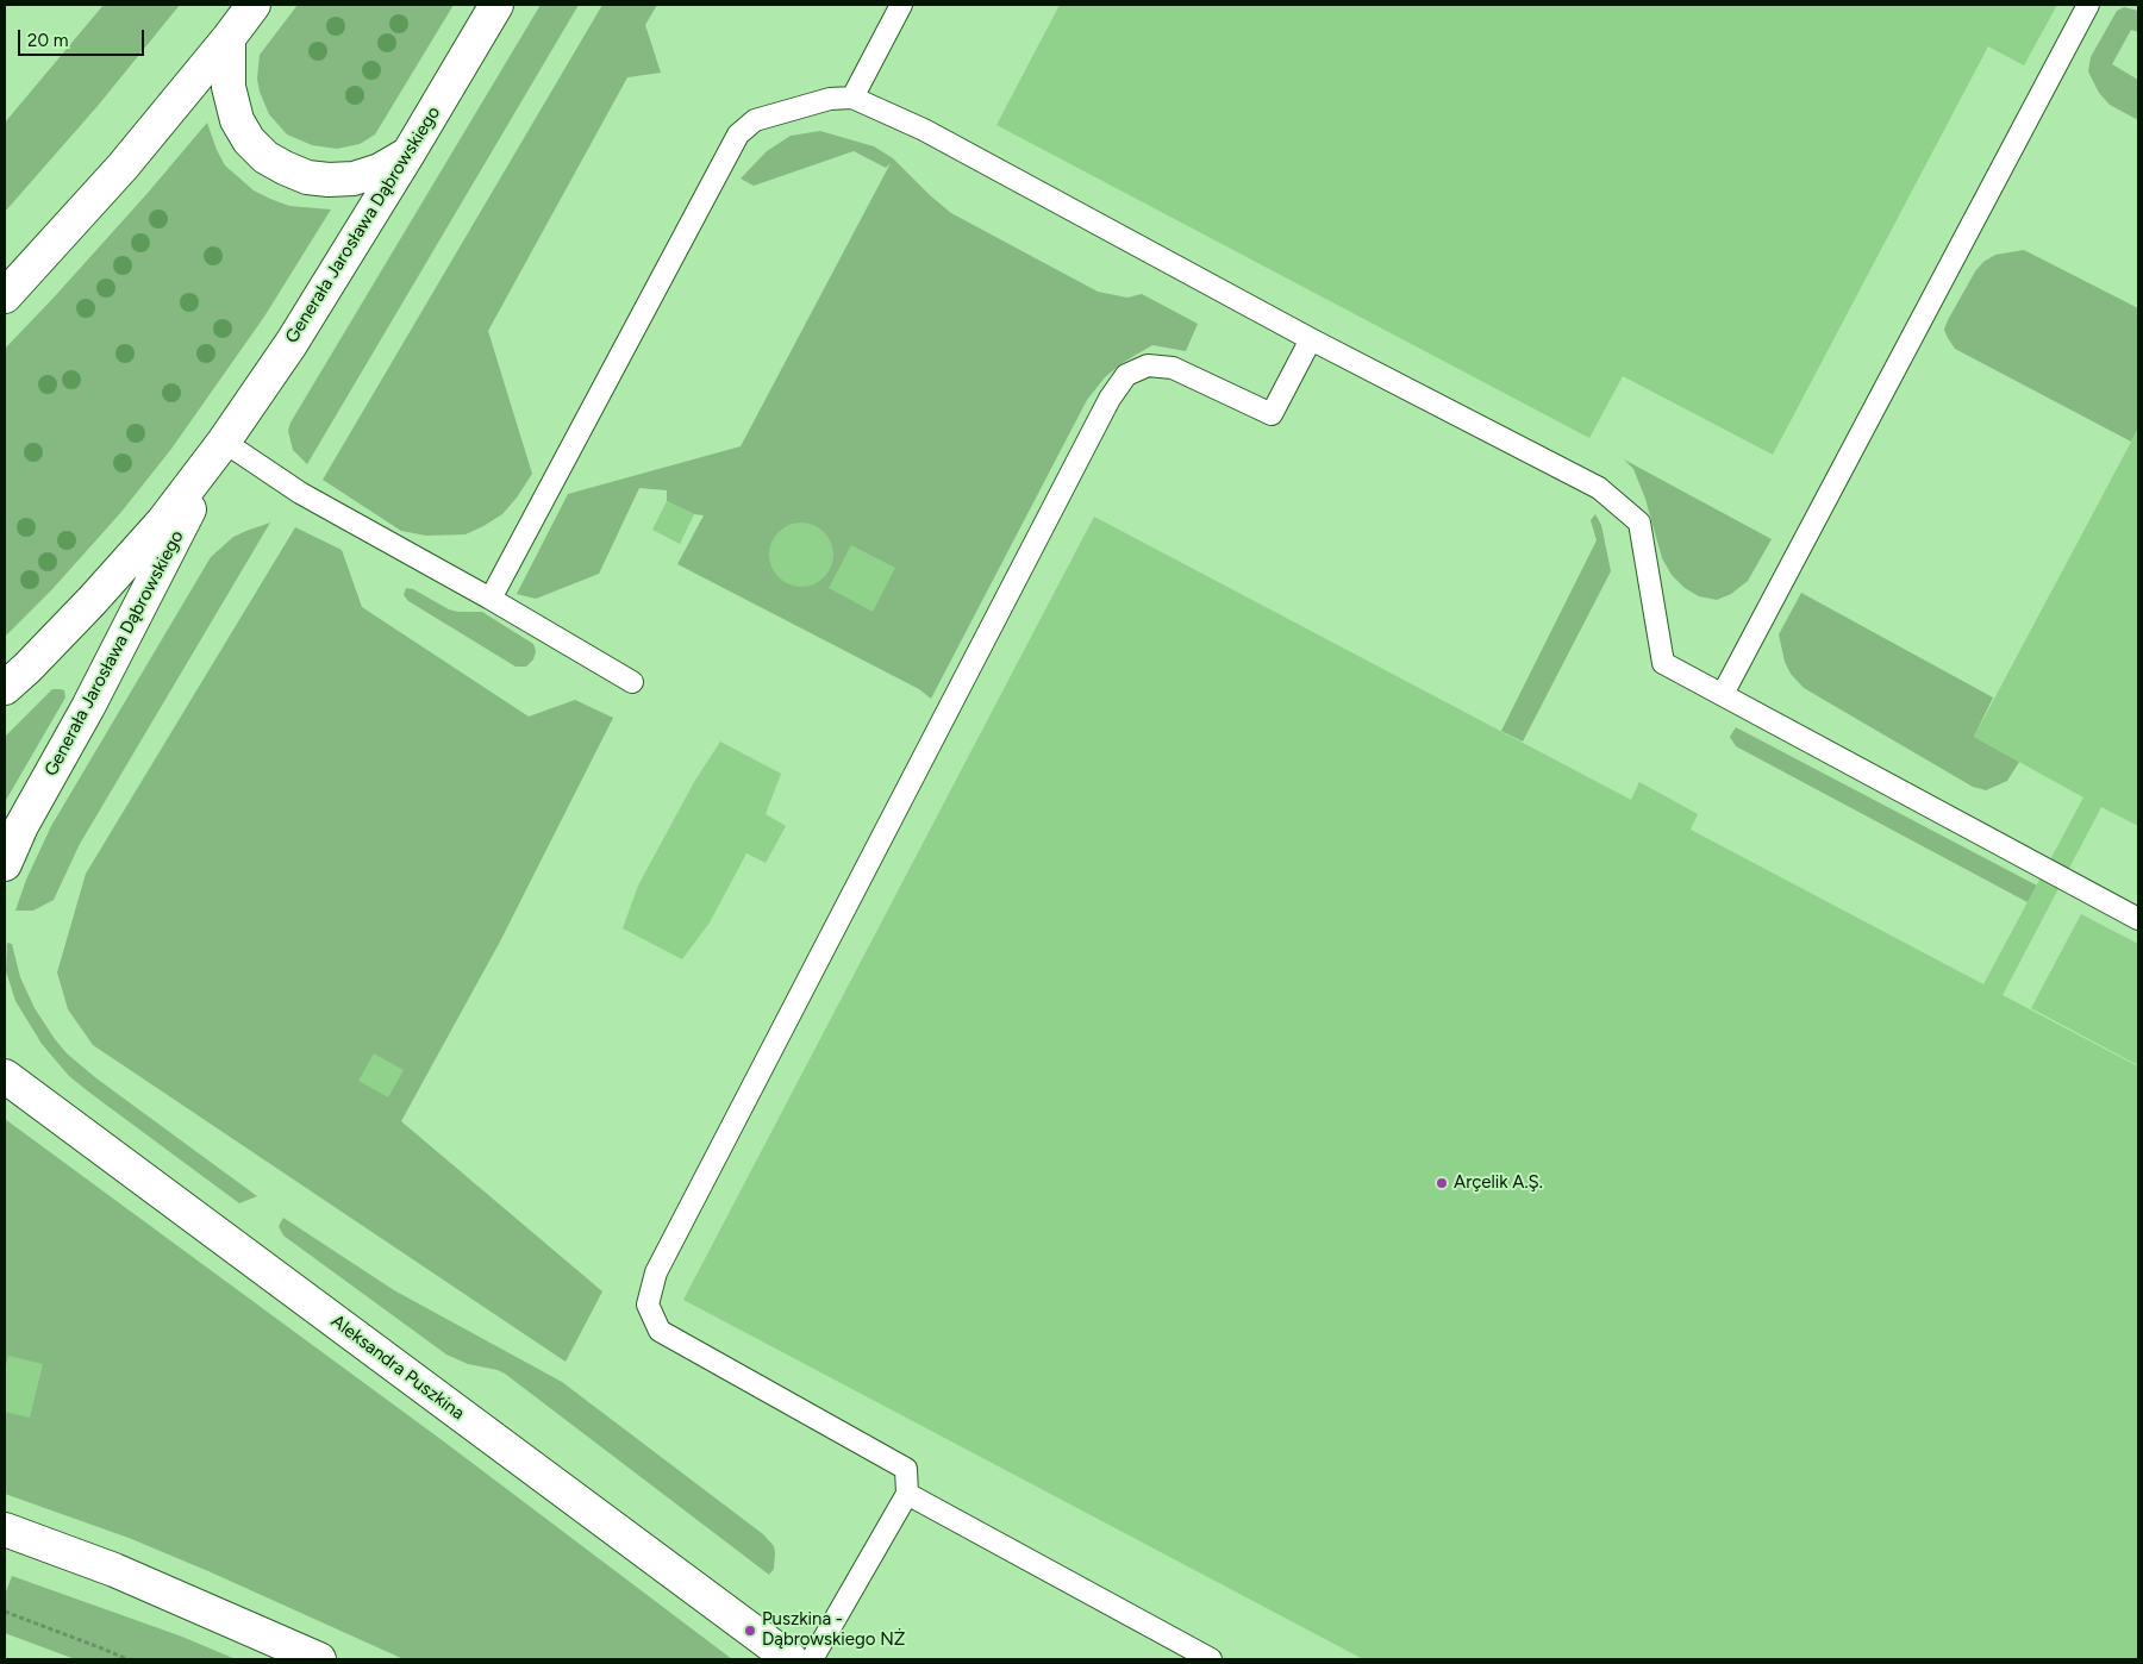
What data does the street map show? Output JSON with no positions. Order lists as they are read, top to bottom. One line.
{"streets":{"main road":["Generała Jarosława Dąbrowskiego","Aleksandra Puszkina"]},"places":["Arçelik A.Ş.","Puszkina - Dąbrowskiego NŻ"],"scale_bar":"20 m"}
